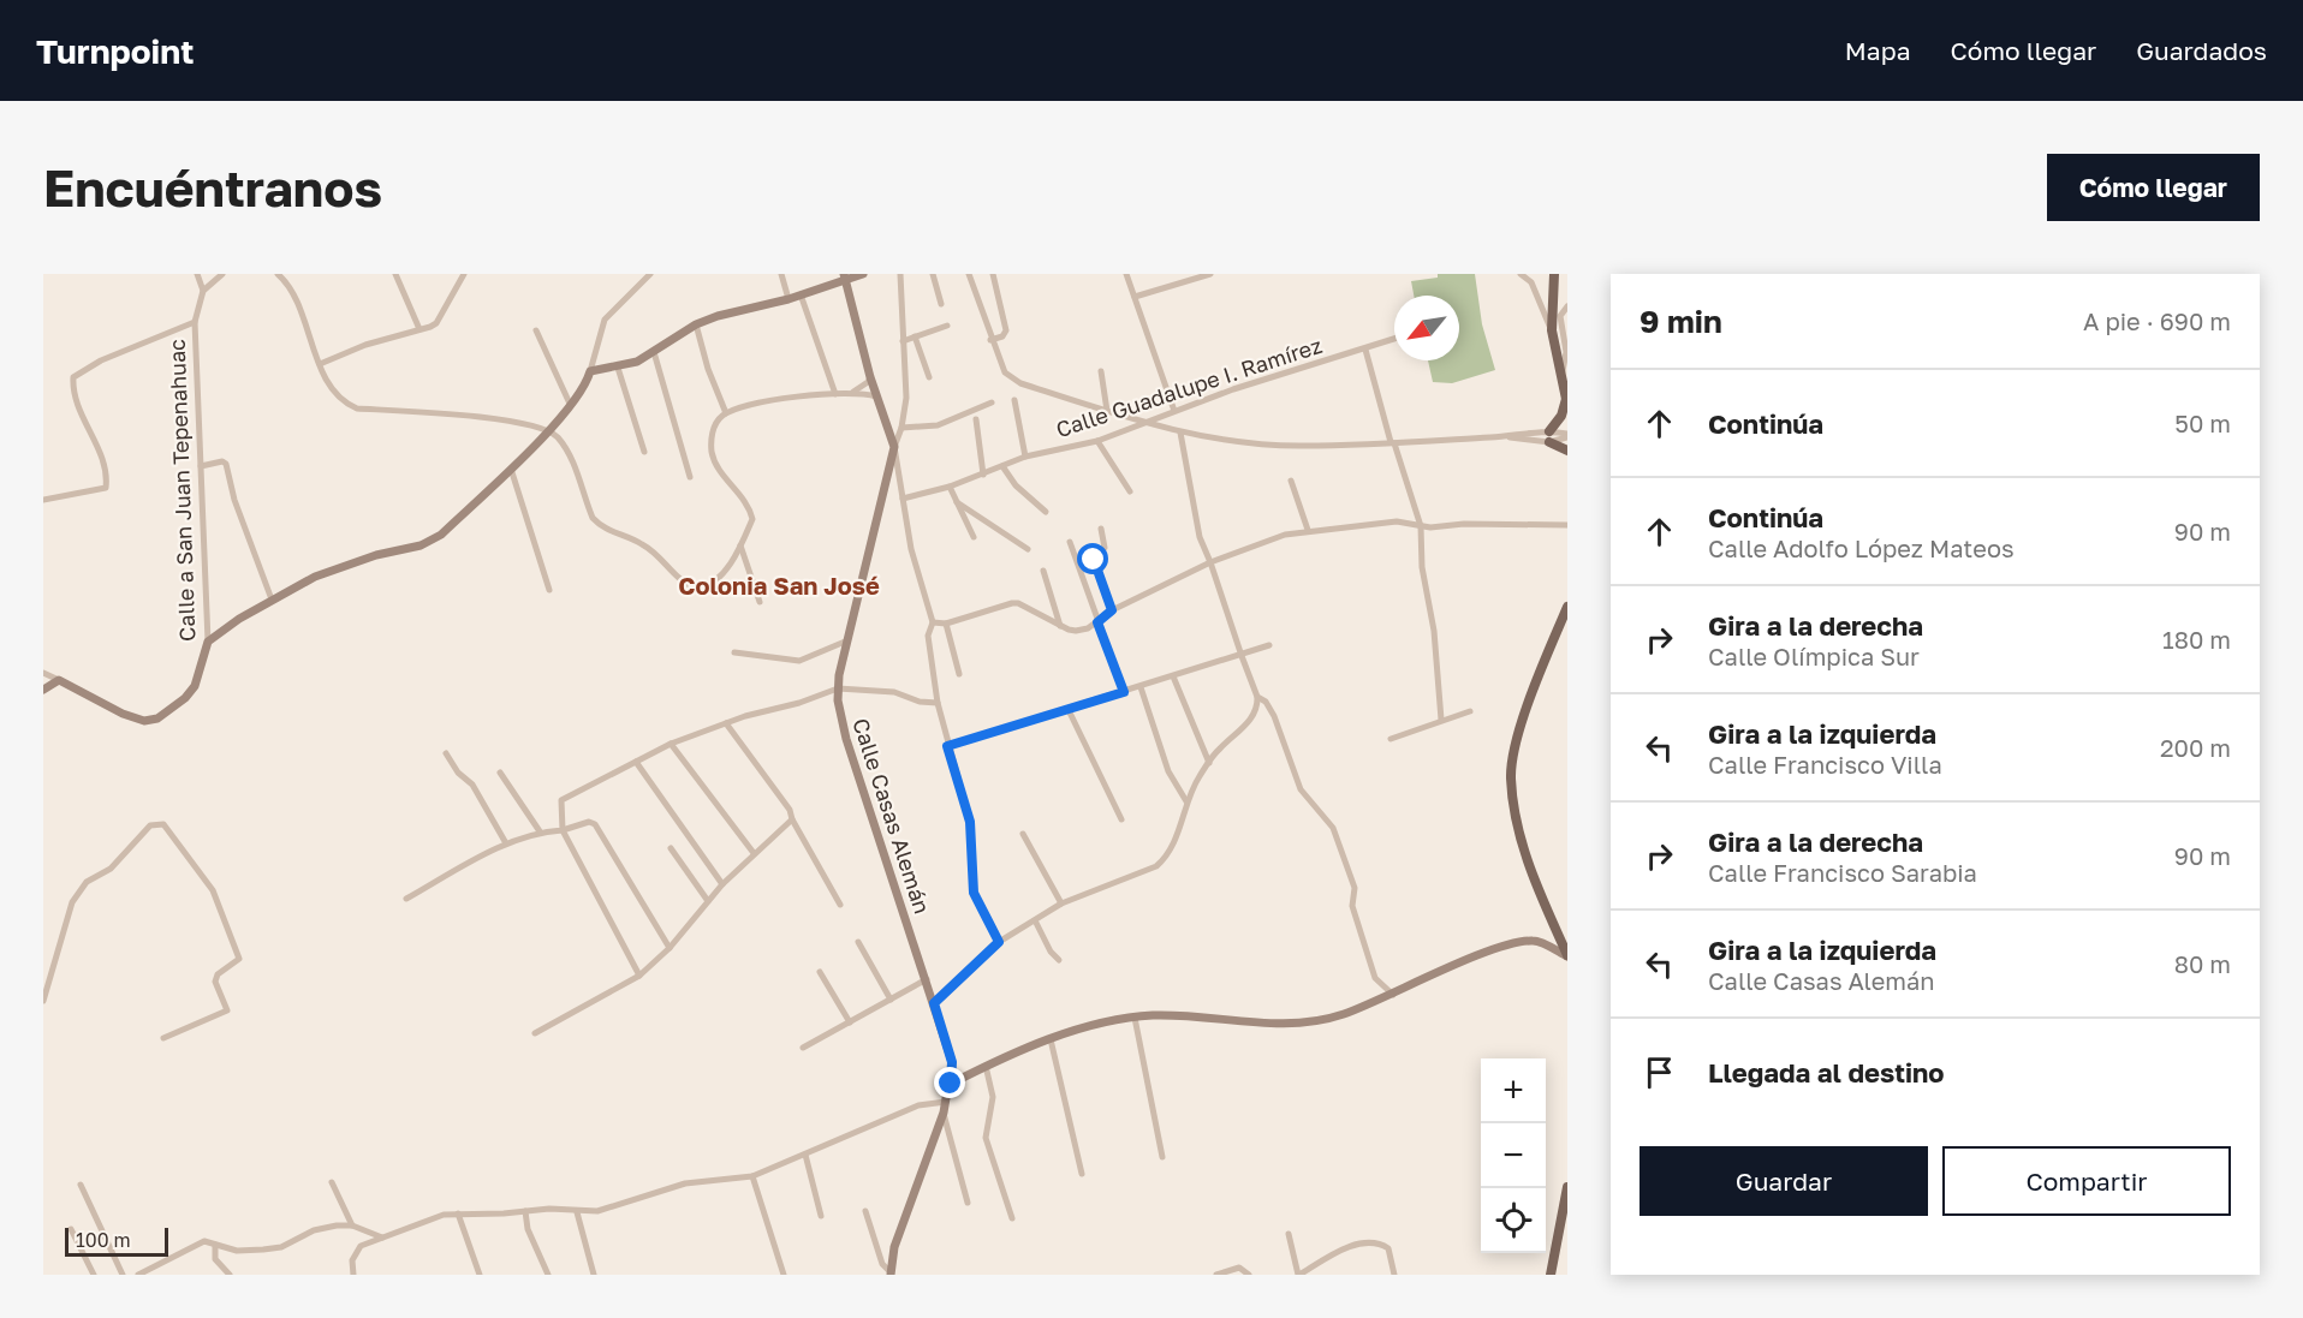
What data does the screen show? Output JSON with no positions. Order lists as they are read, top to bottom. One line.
{"streets":{"street":["Calle Guadalupe I. Ramírez","Calle a San Juan Tepenahuac","Calle Casas Alemán"]},"districts":["Colonia San José"],"scale_bar":"100 m","north":"bottom left","page":{"header":"Turnpoint","nav":["Mapa","Cómo llegar","Guardados"],"buttons":["Cómo llegar",["Guardar","Compartir"]],"title":"Encuéntranos","heading":["9 min","A pie · 690 m"],"list":[["Continúa","50 m"],["Continúa","Calle Adolfo López Mateos","90 m"],["Gira a la derecha","Calle Olímpica Sur","180 m"],["Gira a la izquierda","Calle Francisco Villa","200 m"],["Gira a la derecha","Calle Francisco Sarabia","90 m"],["Gira a la izquierda","Calle Casas Alemán","80 m"],"Llegada al destino"],"map_buttons":["+","−"],"scale":"100 m"}}
